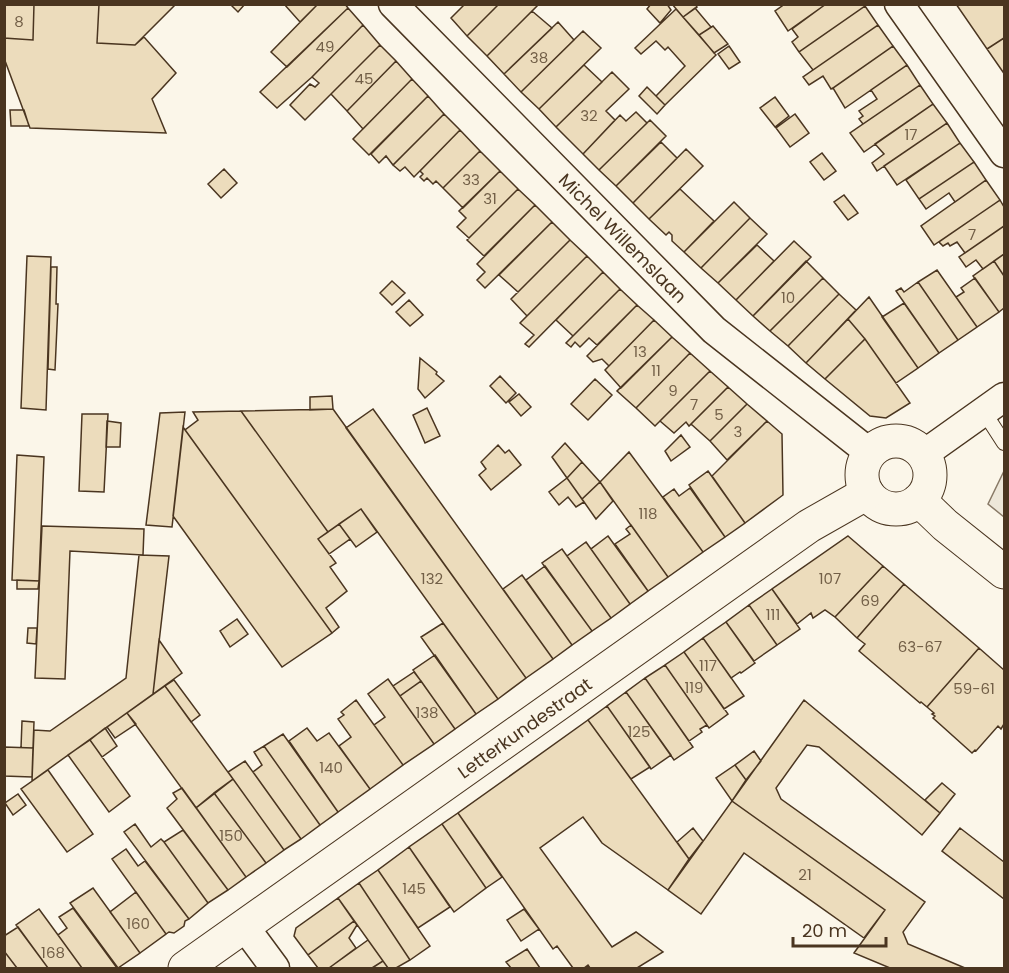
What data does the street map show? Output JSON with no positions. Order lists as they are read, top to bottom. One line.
{"streets":{"street":["Michel Willemslaan","Letterkundestraat"]},"crossings":[["Michel Willemslaan","Letterkundestraat"]],"house_numbers":["8","49","38","45","32","17","33","31","7","10","13","11","9","7","5","3","118","132","107","69","111","63-67","117","119","59-61","138","125","140","150","21","145","160","168"],"scale_bar":"20 m"}
